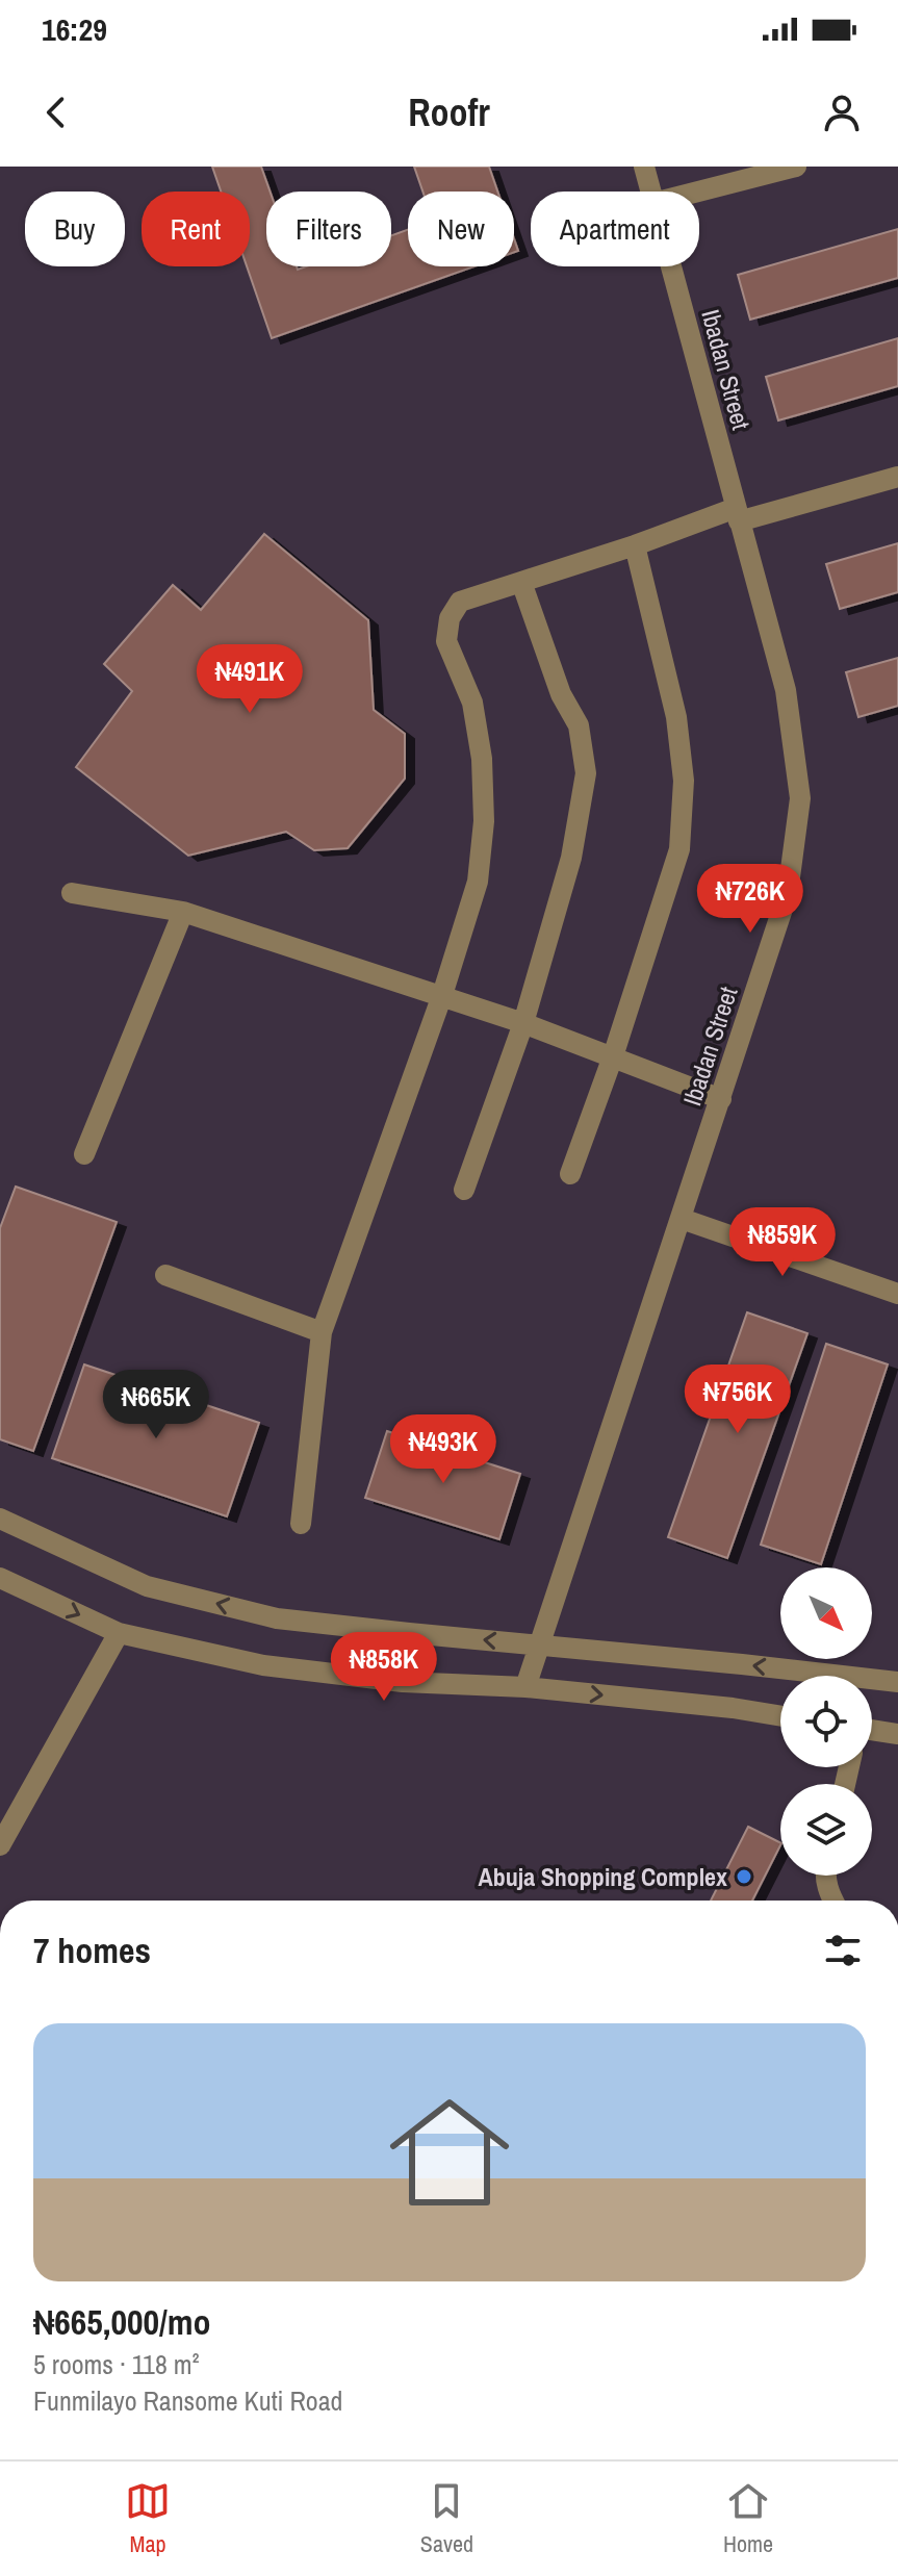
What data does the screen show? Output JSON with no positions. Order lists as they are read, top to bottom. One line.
{"streets":{"street":["Ibadan Street"]},"places":["Abuja Shopping Complex"],"north":"bottom right","page":{"status":"16:29","header":"Roofr","chip":["Buy","Rent","Filters","New","Apartment"],"price":["₦491K","₦726K","₦859K","₦756K","₦665K","₦493K","₦858K"],"heading":"7 homes","list":[{"name":"₦665,000/mo","note":"5 rooms · 118 m² · Funmilayo Ransome Kuti Road"}],"tabs":["Map","Saved","Home"]}}
